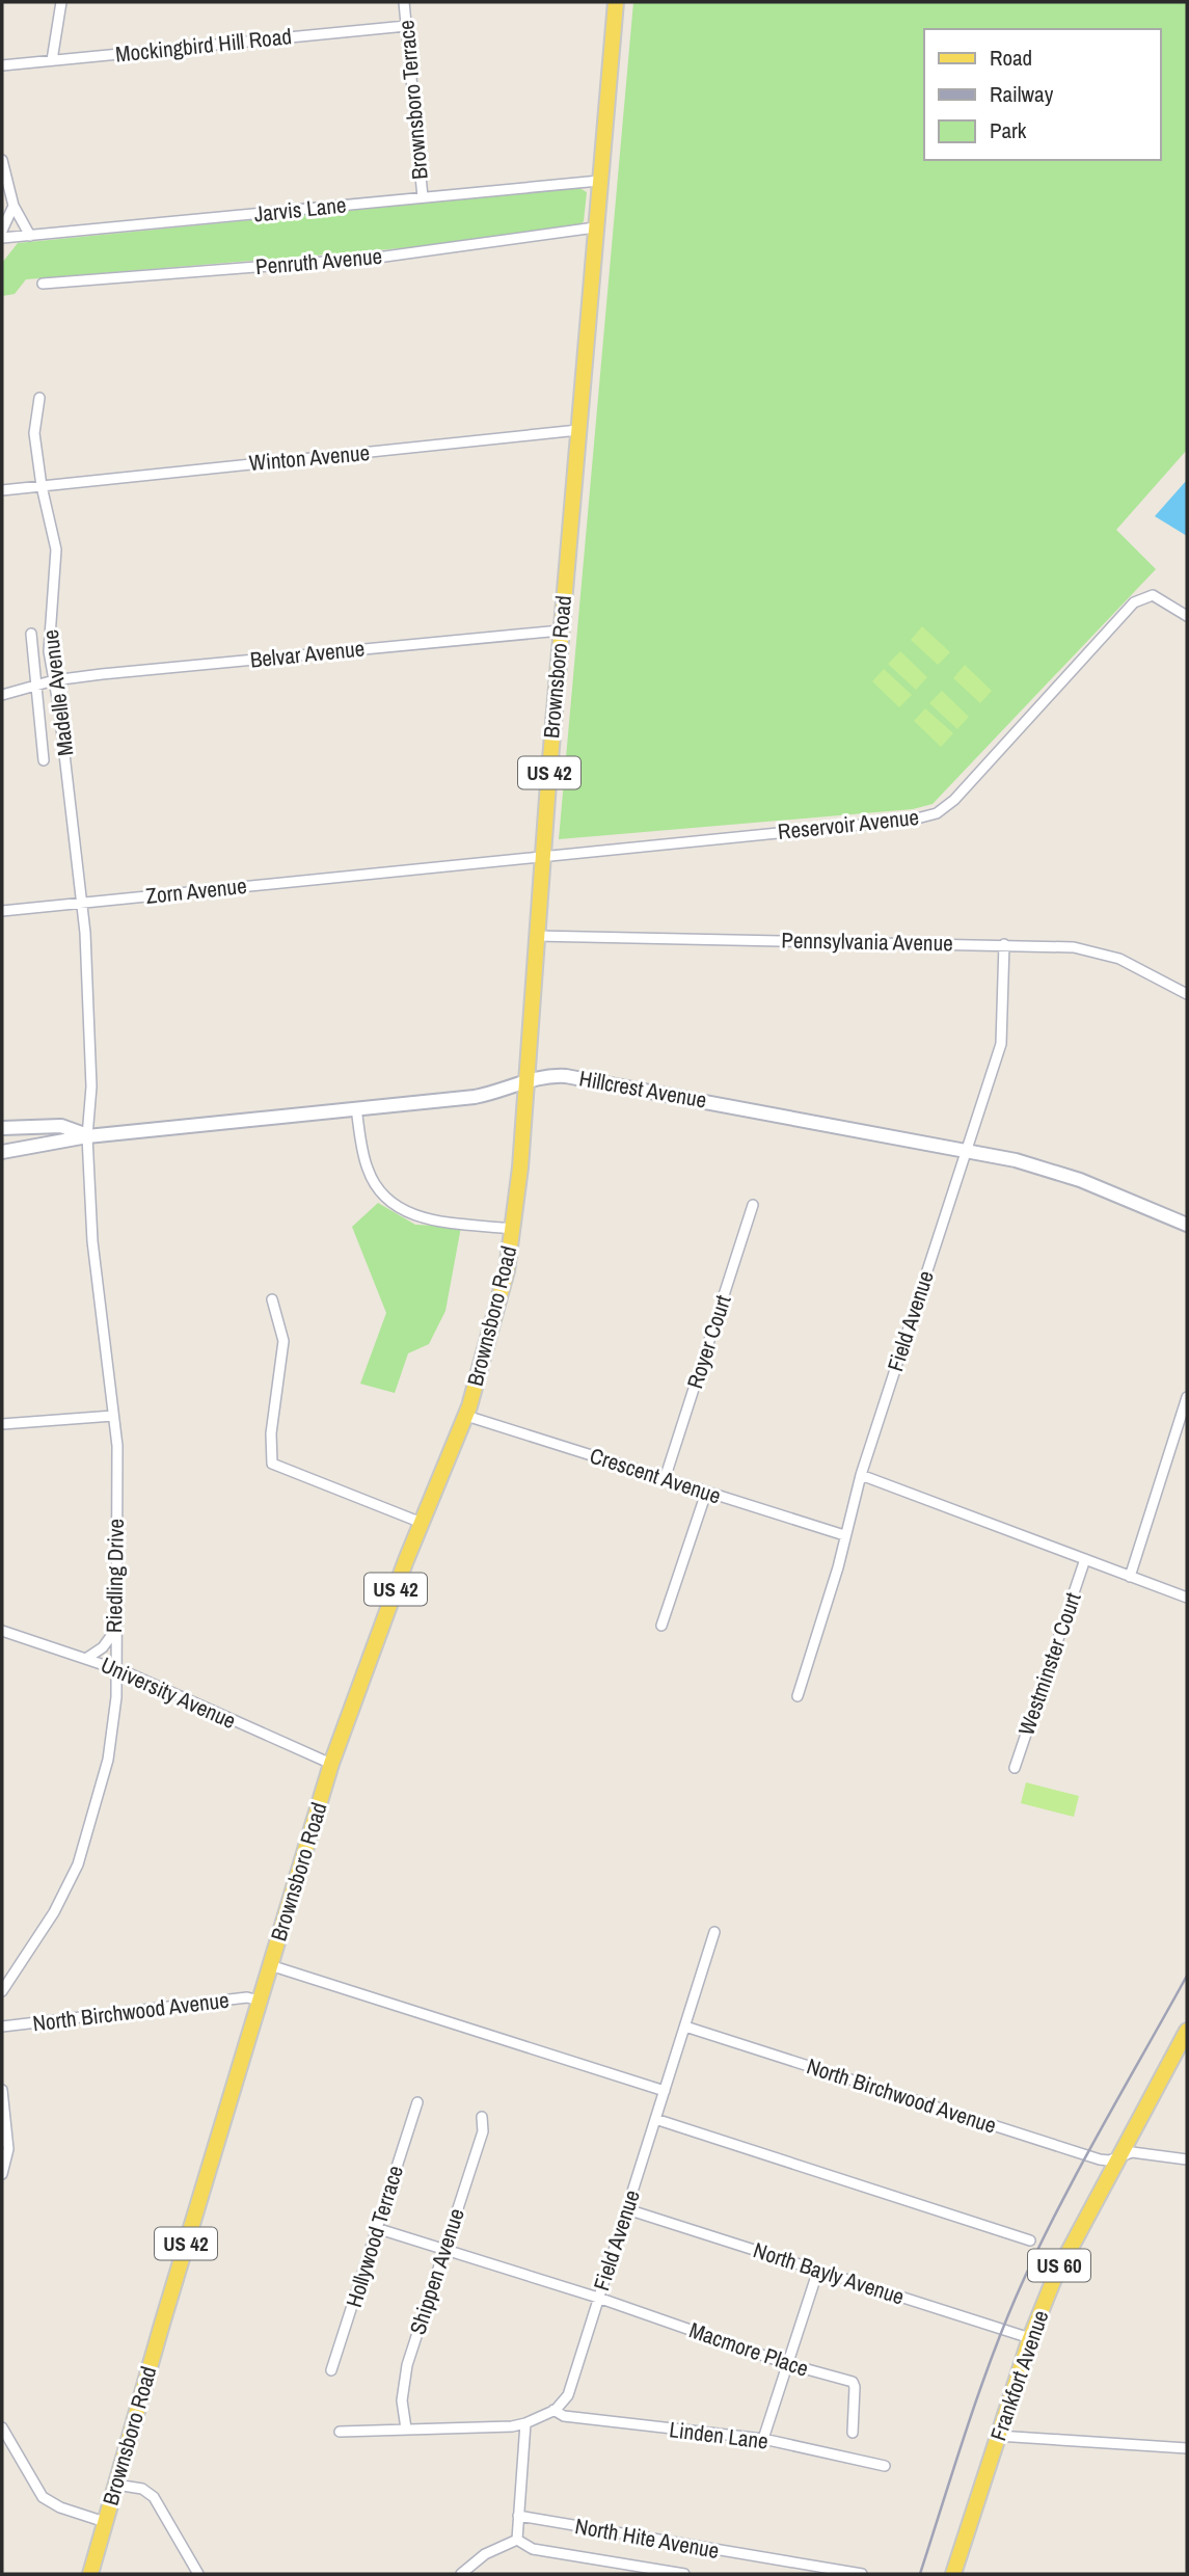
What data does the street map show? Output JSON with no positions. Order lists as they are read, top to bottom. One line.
{"streets":{"main road":["Brownsboro Road","US 42","Hillcrest Avenue","US 60","Frankfort Avenue"],"street":["Mockingbird Hill Road","Brownsboro Terrace","Jarvis Lane","Penruth Avenue","Winton Avenue","Belvar Avenue","Madelle Avenue","Reservoir Avenue","Zorn Avenue","Pennsylvania Avenue","Field Avenue","Royer Court","Crescent Avenue","Riedling Drive","Westminster Court","University Avenue","North Birchwood Avenue","Hollywood Terrace","Shippen Avenue","North Bayly Avenue","Macmore Place","Linden Lane","North Hite Avenue"]},"crossings":[["Mockingbird Hill Road","Brownsboro Terrace"],["Brownsboro Terrace","Jarvis Lane"],["Jarvis Lane","Brownsboro Road"],["Penruth Avenue","Brownsboro Road"],["Winton Avenue","Brownsboro Road"],["Winton Avenue","Madelle Avenue"],["Belvar Avenue","Brownsboro Road"],["Belvar Avenue","Madelle Avenue"],["Brownsboro Road","Reservoir Avenue"],["Brownsboro Road","Zorn Avenue"],["Brownsboro Road","Pennsylvania Avenue"],["Brownsboro Road","Hillcrest Avenue"],["Brownsboro Road","Crescent Avenue"],["Brownsboro Road","University Avenue"],["Brownsboro Road","North Birchwood Avenue"],["Madelle Avenue","Zorn Avenue"],["Reservoir Avenue","Zorn Avenue"],["Pennsylvania Avenue","Field Avenue"],["Hillcrest Avenue","Field Avenue"],["Hillcrest Avenue","Riedling Drive"],["Field Avenue","Crescent Avenue"],["Field Avenue","North Birchwood Avenue"],["Field Avenue","North Bayly Avenue"],["Field Avenue","Macmore Place"],["Field Avenue","Linden Lane"],["Royer Court","Crescent Avenue"],["Riedling Drive","University Avenue"],["North Birchwood Avenue","Frankfort Avenue"],["North Bayly Avenue","Frankfort Avenue"]],"legend":["Road","Railway","Park"]}
